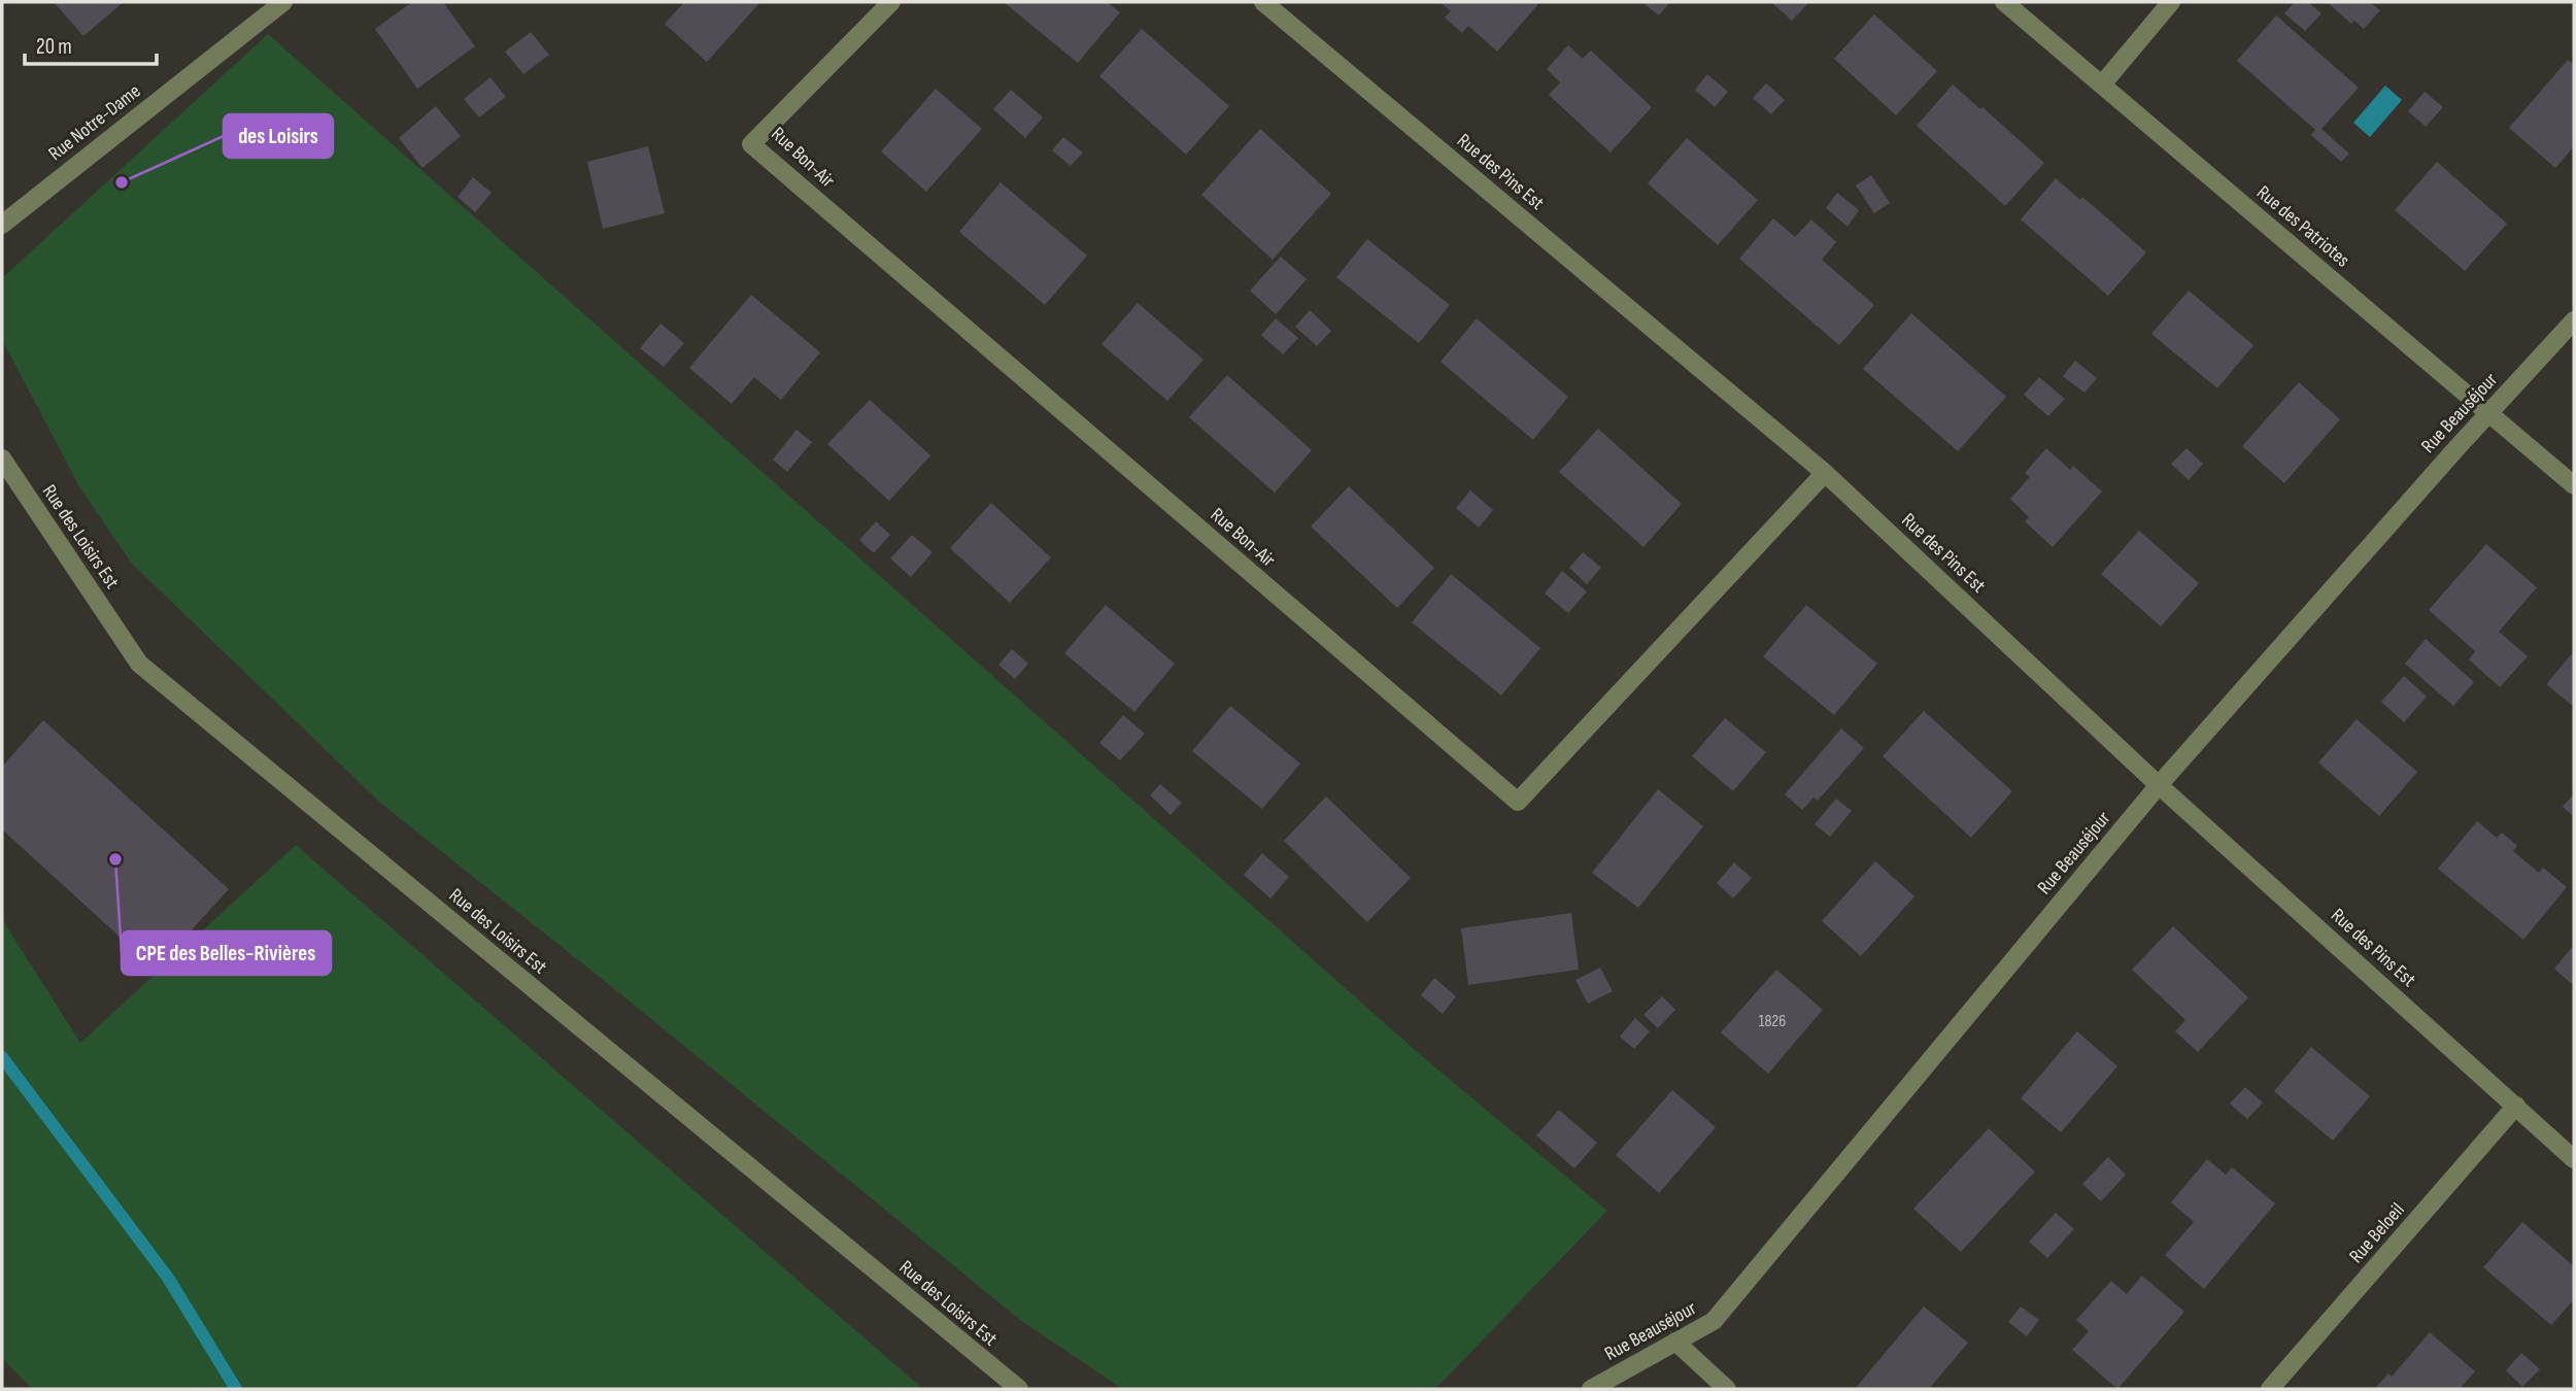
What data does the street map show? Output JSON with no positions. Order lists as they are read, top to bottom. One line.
{"streets":{"street":["Rue Notre-Dame","Rue Bon-Air","Rue des Pins Est","Rue des Patriotes","Rue Beauséjour","Rue des Loisirs Est","Rue Beloeil"]},"crossings":[["Rue Bon-Air","Rue des Pins Est"],["Rue des Pins Est","Rue Beauséjour"],["Rue des Pins Est","Rue Beloeil"],["Rue des Patriotes","Rue Beauséjour"]],"places":["des Loisirs","CPE des Belles-Rivières"],"house_numbers":["1826"],"scale_bar":"20 m"}
